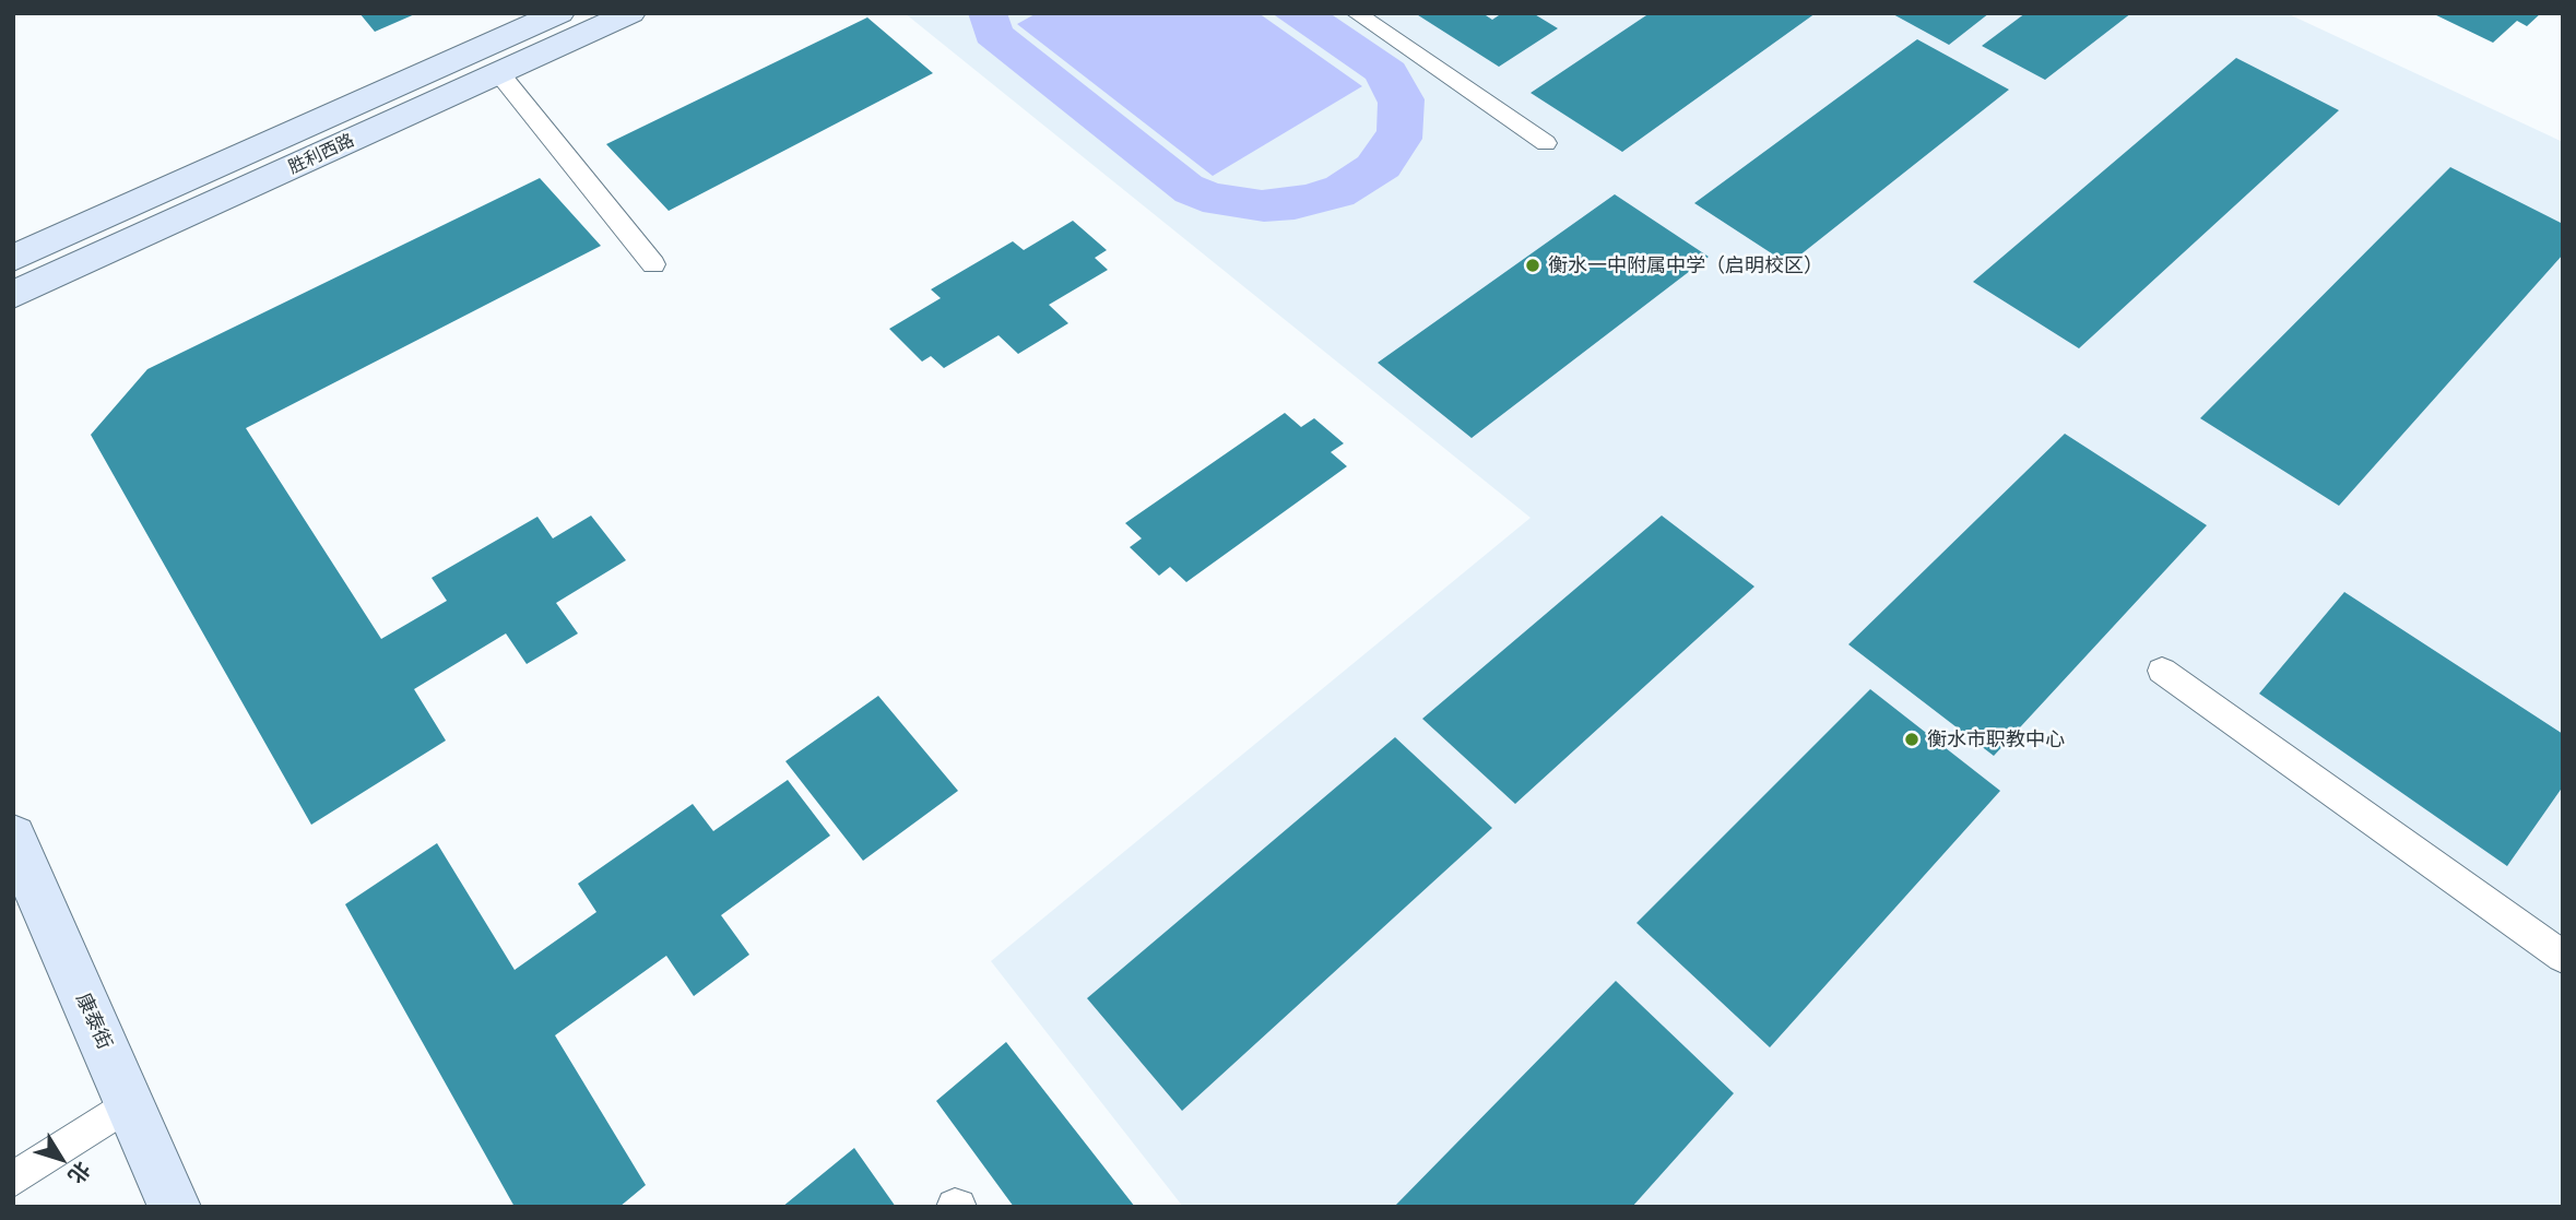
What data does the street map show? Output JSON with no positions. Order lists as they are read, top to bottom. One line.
{"streets":{"main road":["胜利西路","康泰街"]},"places":["衡水一中附属中学（启明校区）","衡水市职教中心"],"north":"bottom right"}
